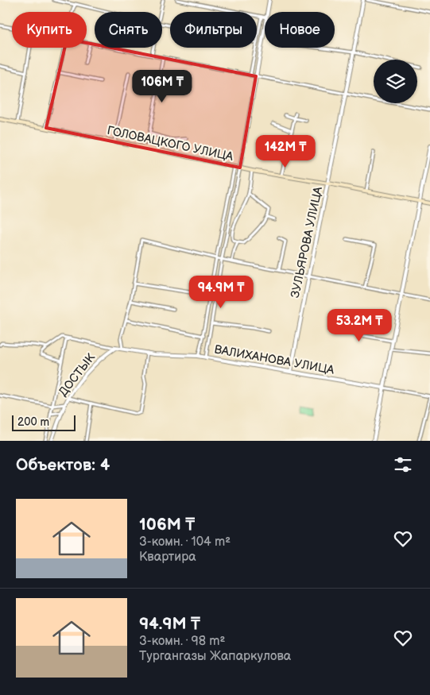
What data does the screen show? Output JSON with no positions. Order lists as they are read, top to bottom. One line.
{"streets":{"main road":["ГОЛОВАЦКОГО УЛИЦА"],"street":["ЗУЛЬЯРОВА УЛИЦА","ВАЛИХАНОВА УЛИЦА","ДОСТЫК"]},"crossings":[["ГОЛОВАЦКОГО УЛИЦА","ЗУЛЬЯРОВА УЛИЦА"],["ЗУЛЬЯРОВА УЛИЦА","ВАЛИХАНОВА УЛИЦА"],["ВАЛИХАНОВА УЛИЦА","ДОСТЫК"]],"scale_bar":"200 m","page":{"chip":["Купить","Снять","Фильтры","Новое"],"price":["106M ₸","142M ₸","94.9M ₸","53.2M ₸"],"scale":"200 m","heading":"Объектов: 4","list":[{"name":"106M ₸","note":"3-комн. · 104 m² · Квартира"},{"name":"94.9M ₸","note":"3-комн. · 98 m² · Тургангазы Жапаркулова"}]}}
